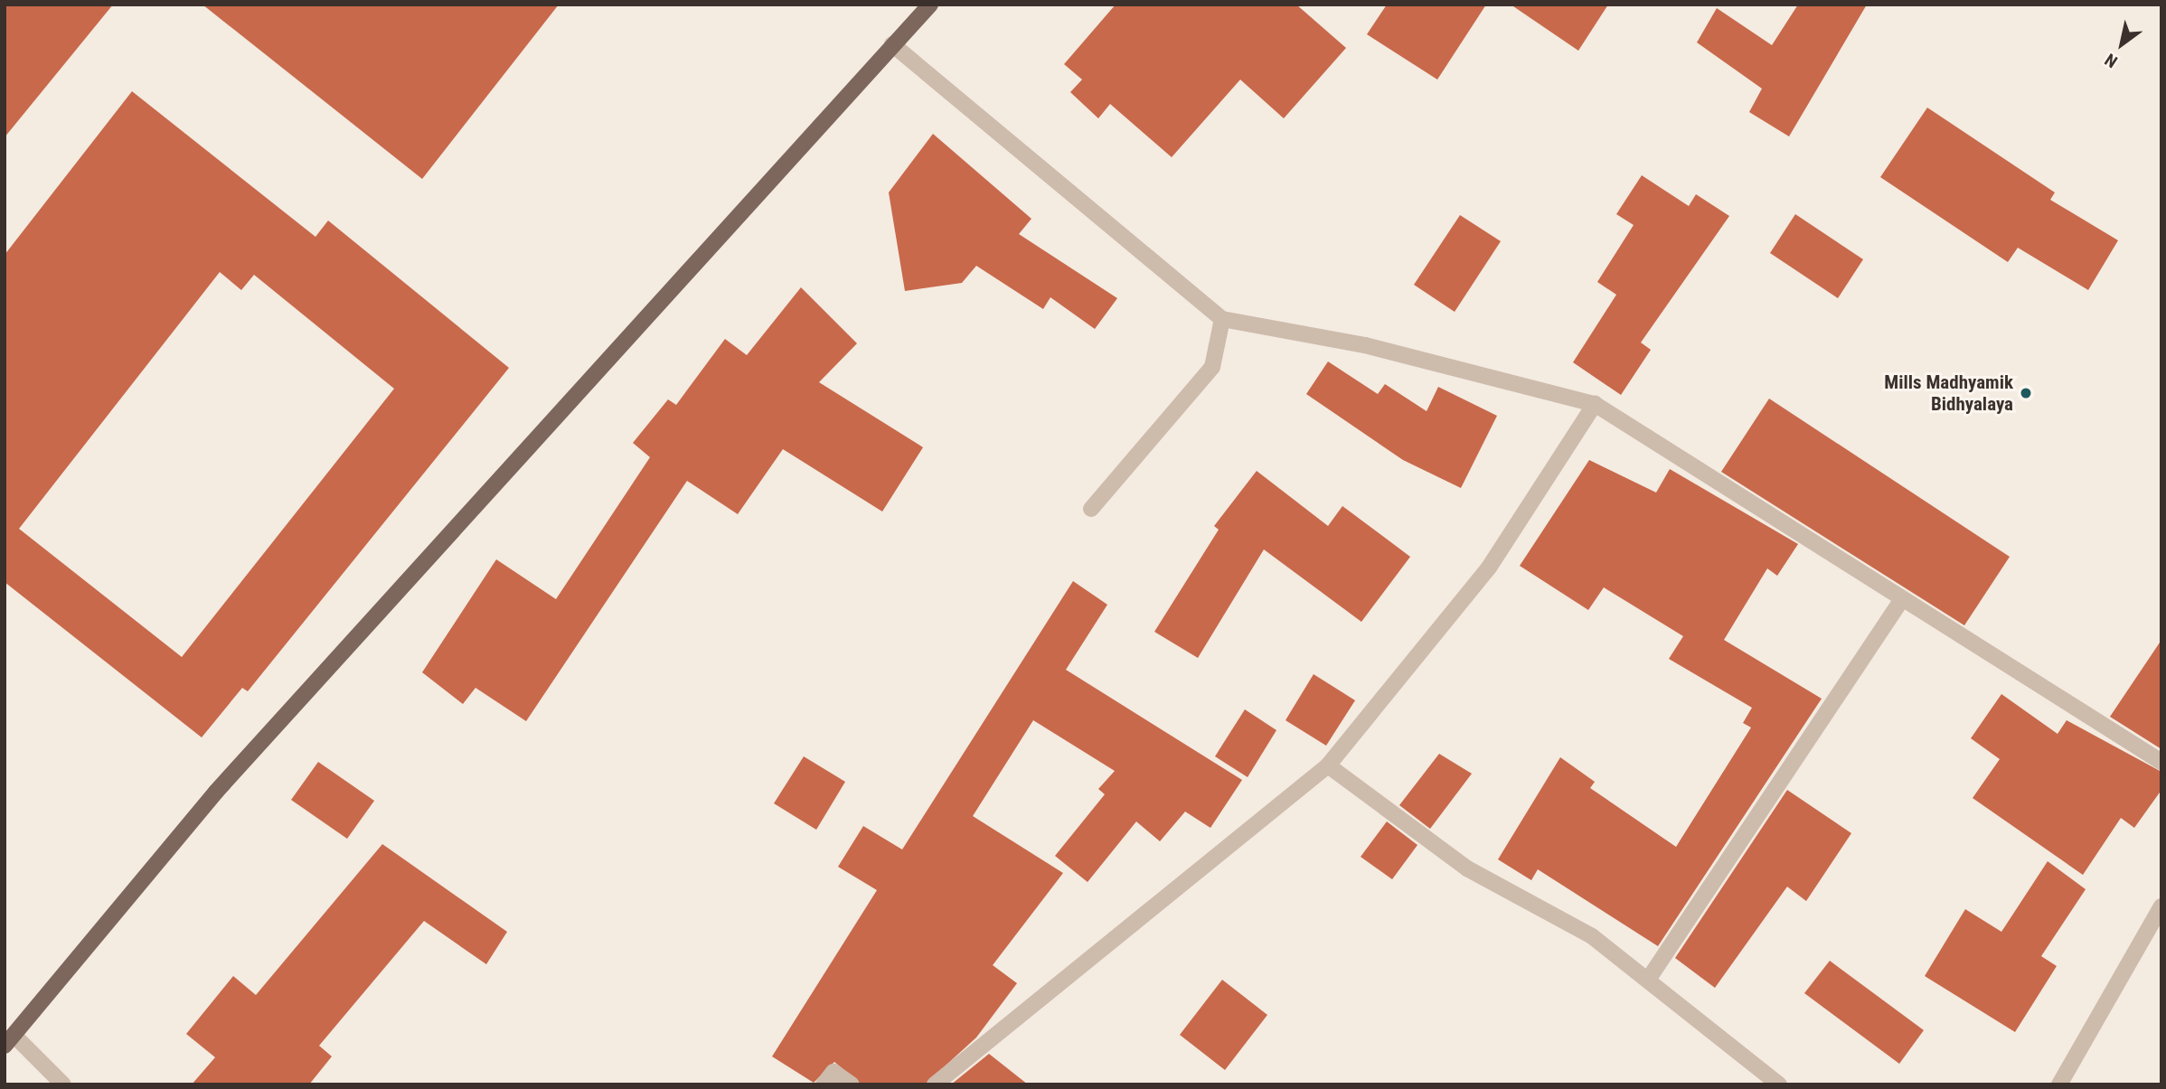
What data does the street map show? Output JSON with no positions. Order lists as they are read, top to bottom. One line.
{"places":["Mills Madhyamik Bidhyalaya"],"north":"bottom left"}
